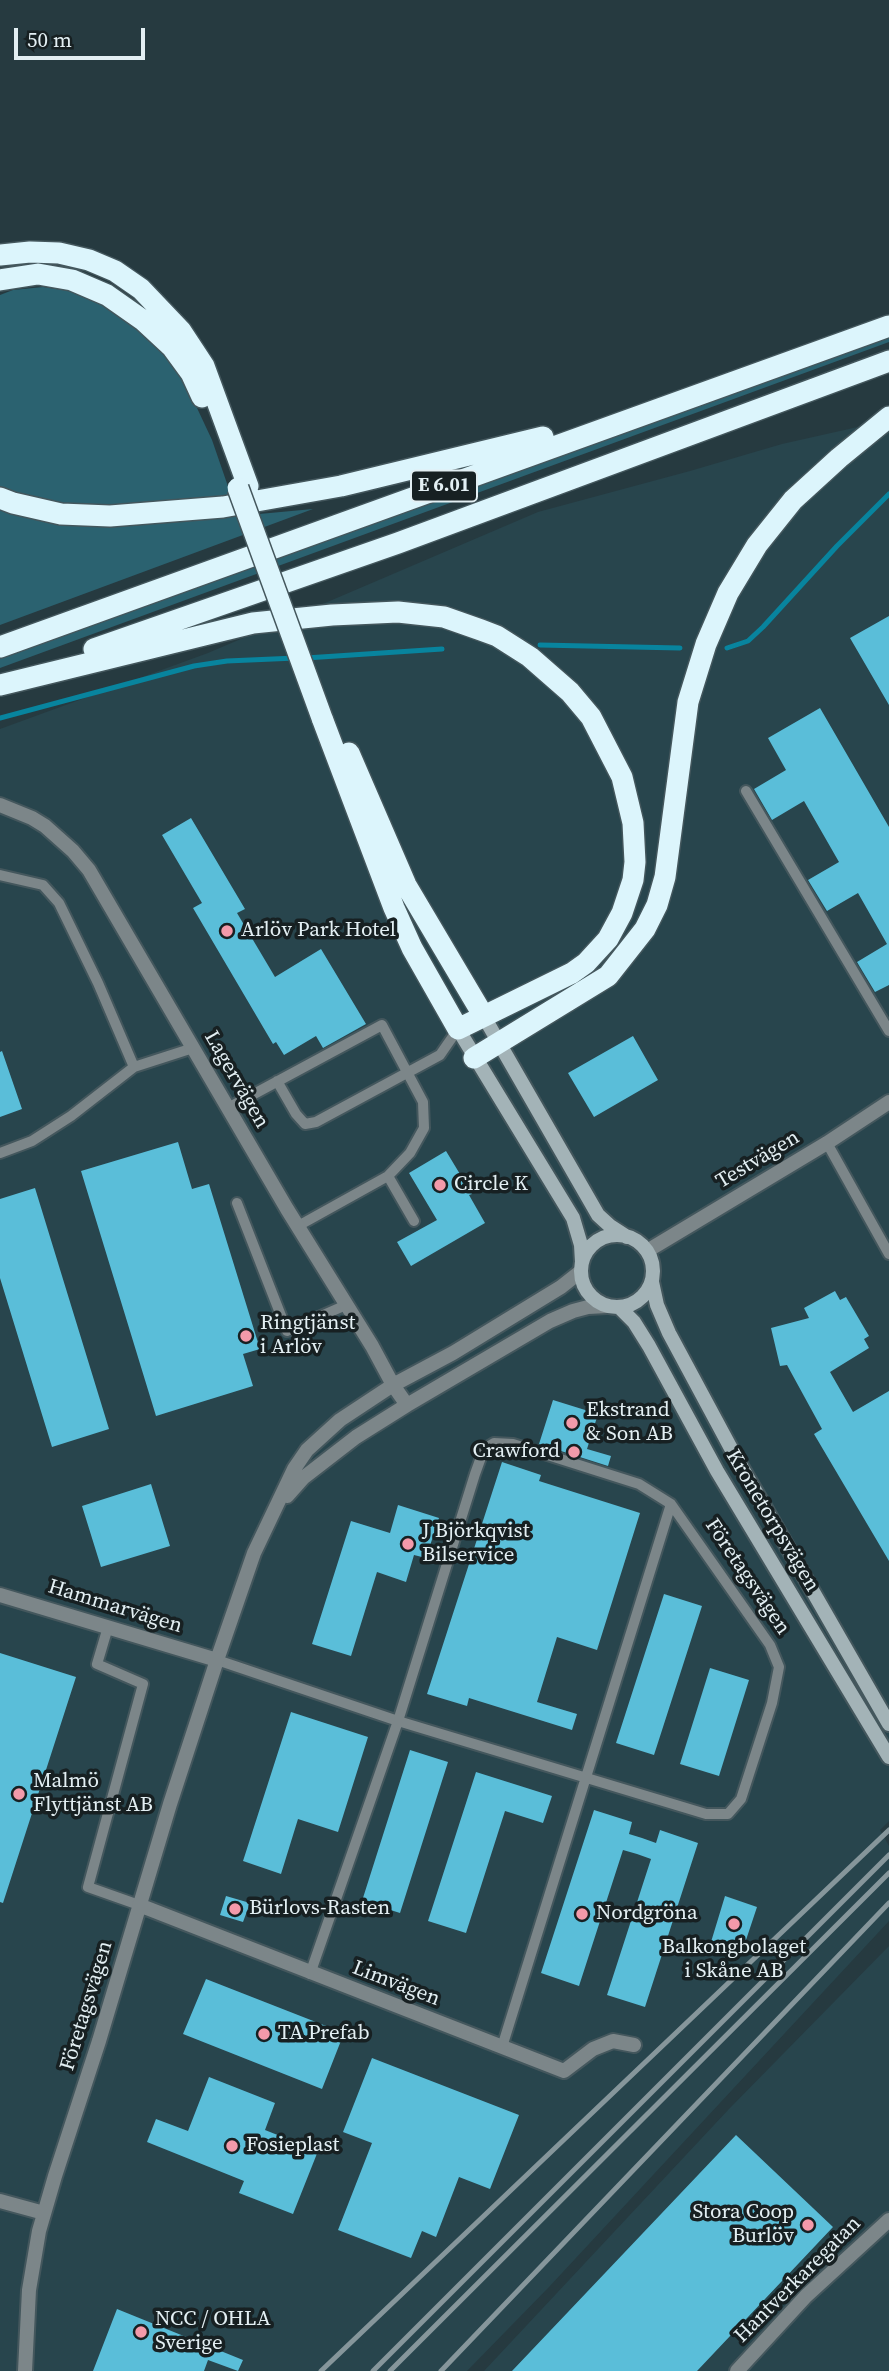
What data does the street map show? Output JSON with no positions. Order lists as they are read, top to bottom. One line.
{"streets":{"highway":["E 6.01"],"main road":["Kronetorpsvägen"],"street":["Lagervägen","Testvägen","Företagsvägen","Hammarvägen","Limvägen","Hantverkaregatan"]},"crossings":[["Lagervägen","Företagsvägen"],["Testvägen","Kronetorpsvägen"],["Testvägen","Företagsvägen"],["Kronetorpsvägen","Företagsvägen"],["Företagsvägen","Hammarvägen"],["Företagsvägen","Limvägen"]],"places":["Arlöv Park Hotel","Circle K","Ringtjänst i Arlöv","Ekstrand & Son AB","Crawford","J Björkqvist Bilservice","Malmö Flyttjänst AB","Bürlovs-Rasten","Nordgröna","Balkongbolaget i Skåne AB","TA Prefab","Fosieplast","Stora Coop Burlöv","NCC / OHLA Sverige"],"scale_bar":"50 m"}
